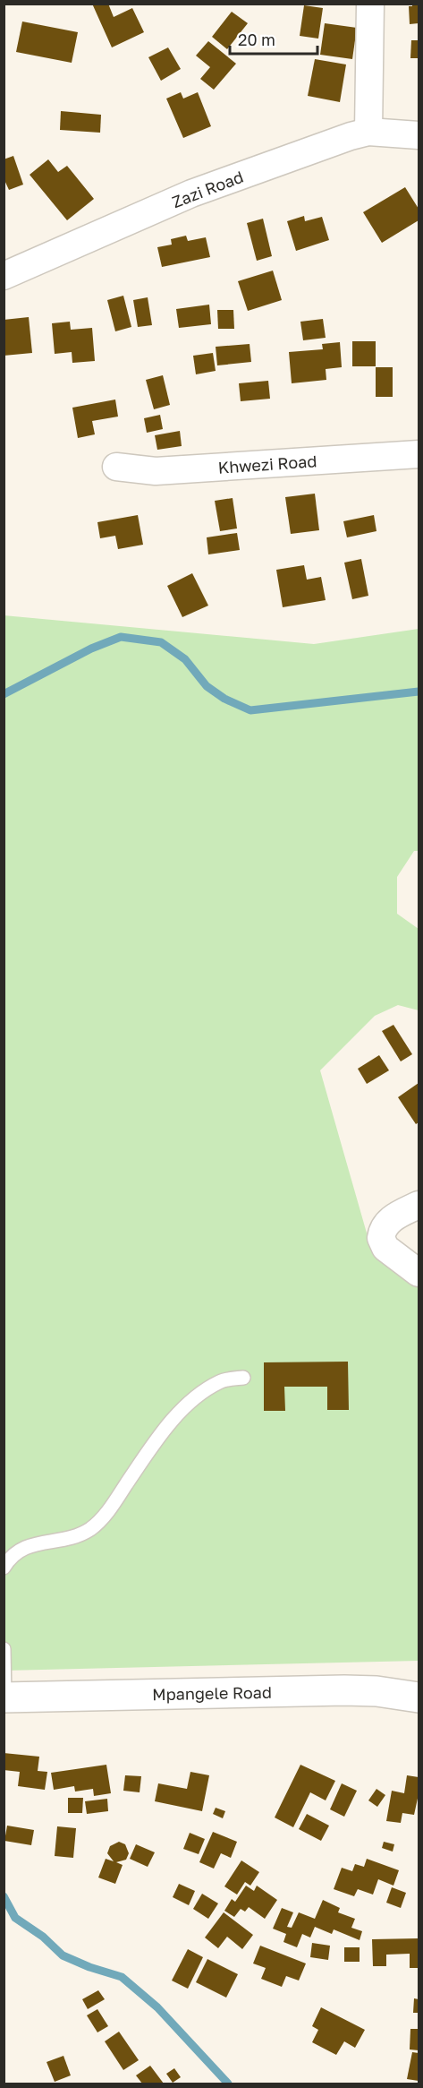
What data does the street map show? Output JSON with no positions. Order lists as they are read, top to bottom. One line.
{"streets":{"street":["Zazi Road","Khwezi Road","Mpangele Road"]},"scale_bar":"20 m"}
